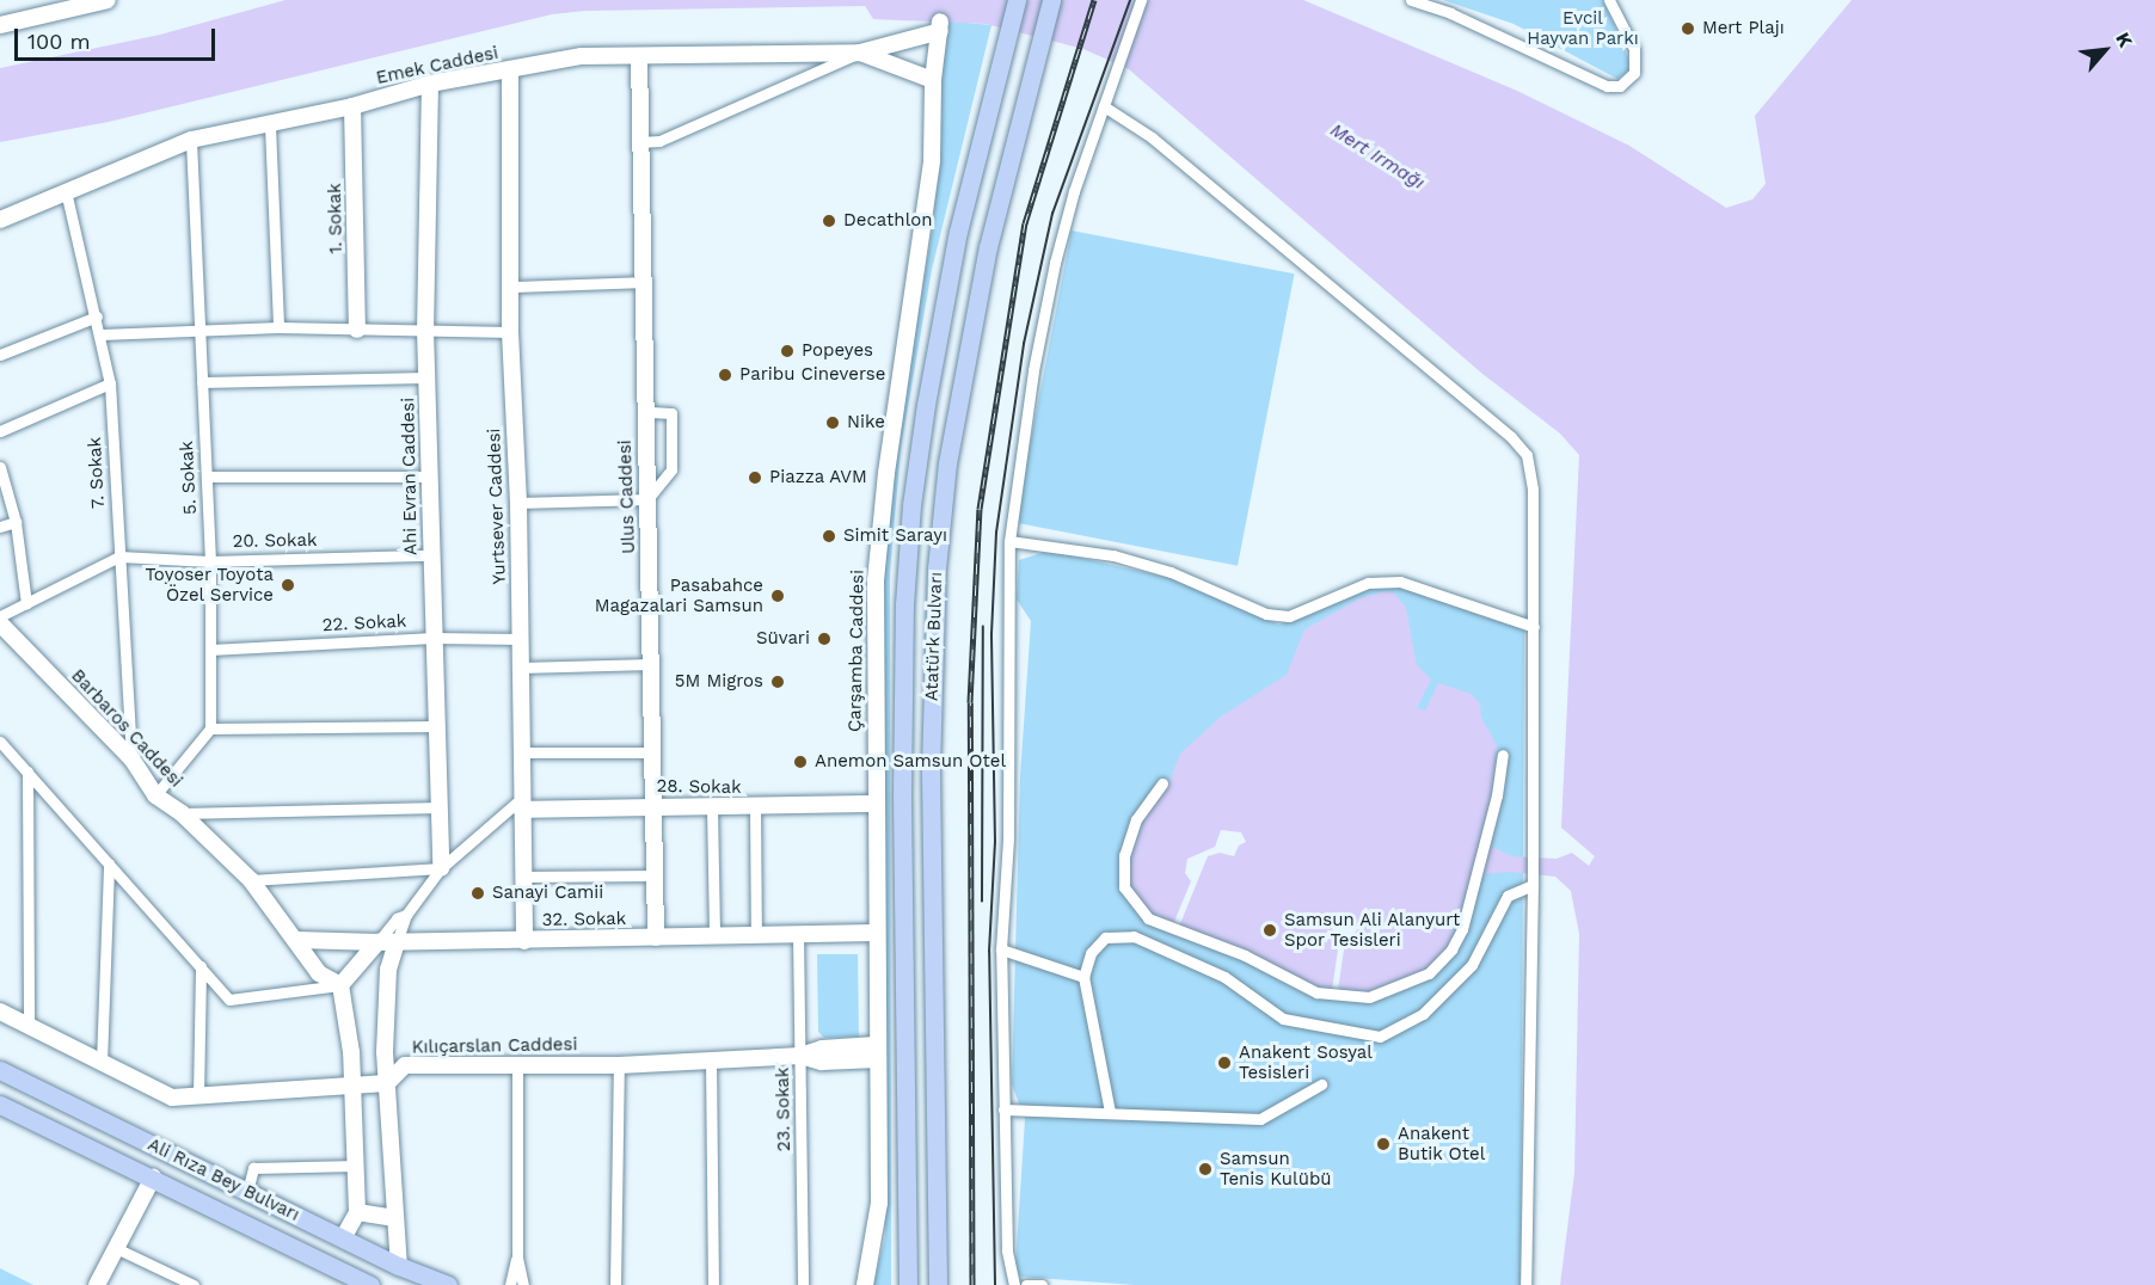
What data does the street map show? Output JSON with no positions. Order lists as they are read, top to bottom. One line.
{"streets":{"main road":["Atatürk Bulvarı","Ali Rıza Bey Bulvarı"],"street":["Emek Caddesi","1. Sokak","7. Sokak","Ahi Evran Caddesi","5. Sokak","Ulus Caddesi","Yurtsever Caddesi","20. Sokak","22. Sokak","Çarşamba Caddesi","Barbaros Caddesi","28. Sokak","32. Sokak","Kılıçarslan Caddesi","23. Sokak"]},"crossings":[["Emek Caddesi","1. Sokak"],["Emek Caddesi","7. Sokak"],["Emek Caddesi","Ahi Evran Caddesi"],["Emek Caddesi","5. Sokak"],["Emek Caddesi","Ulus Caddesi"],["Emek Caddesi","Yurtsever Caddesi"],["Emek Caddesi","Çarşamba Caddesi"],["7. Sokak","20. Sokak"],["7. Sokak","Barbaros Caddesi"],["Ahi Evran Caddesi","20. Sokak"],["Ahi Evran Caddesi","22. Sokak"],["5. Sokak","20. Sokak"],["5. Sokak","22. Sokak"],["Ulus Caddesi","28. Sokak"],["Ulus Caddesi","32. Sokak"],["Yurtsever Caddesi","22. Sokak"],["Yurtsever Caddesi","28. Sokak"],["Yurtsever Caddesi","32. Sokak"],["Çarşamba Caddesi","28. Sokak"],["Çarşamba Caddesi","32. Sokak"],["Çarşamba Caddesi","Kılıçarslan Caddesi"],["Barbaros Caddesi","32. Sokak"],["32. Sokak","23. Sokak"],["Kılıçarslan Caddesi","23. Sokak"]],"water":["Mert Irmağı"],"parks":["Evcil Hayvan Parkı"],"places":["Mert Plajı","Decathlon","Popeyes","Paribu Cineverse","Nike","Piazza AVM","Simit Sarayı","Toyoser Toyota Özel Service","Pasabahce Magazalari Samsun","Süvari","5M Migros","Anemon Samsun Otel","Sanayi Camii","Samsun Ali Alanyurt Spor Tesisleri","Anakent Sosyal Tesisleri","Anakent Butik Otel","Samsun Tenis Kulübü"],"scale_bar":"100 m","north":"top right"}
